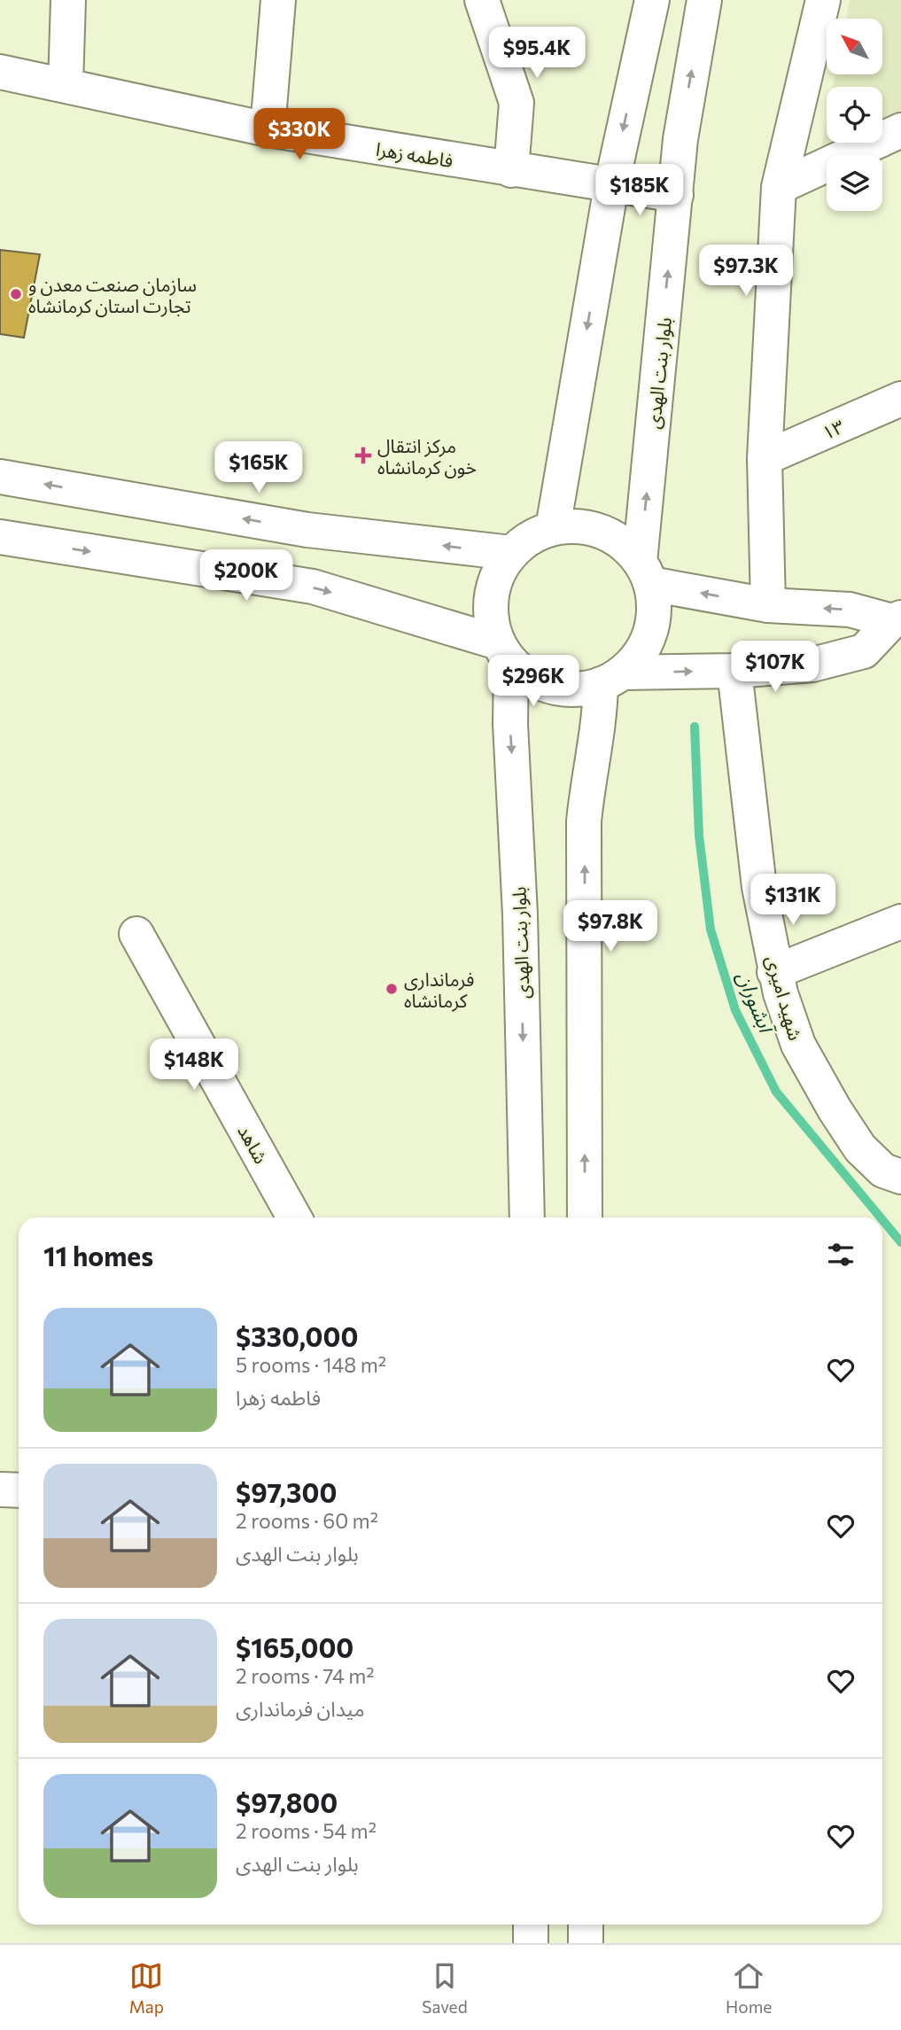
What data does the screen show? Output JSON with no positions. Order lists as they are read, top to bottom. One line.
{"streets":{"main road":["فاطمه زهرا","بلوار بنت الهدی","۱۳","شهید امیری","شاهد"]},"crossings":[["فاطمه زهرا","بلوار بنت الهدی"]],"water":["آبشوران"],"places":{"other":["سازمان صنعت معدن و تجارت استان کرمانشاه","فرمانداری کرمانشاه"],"health":["مرکز انتقال خون کرمانشاه"]},"north":"top left","page":{"price":["$95.4K","$330K","$185K","$97.3K","$165K","$200K","$107K","$296K","$131K","$97.8K","$148K"],"heading":"11 homes","list":[{"name":"$330,000","note":"5 rooms · 148 m² · فاطمه زهرا"},{"name":"$97,300","note":"2 rooms · 60 m² · بلوار بنت الهدی"},{"name":"$165,000","note":"2 rooms · 74 m² · میدان فرمانداری"},{"name":"$97,800","note":"2 rooms · 54 m² · بلوار بنت الهدی"}],"tabs":["Map","Saved","Home"]}}
